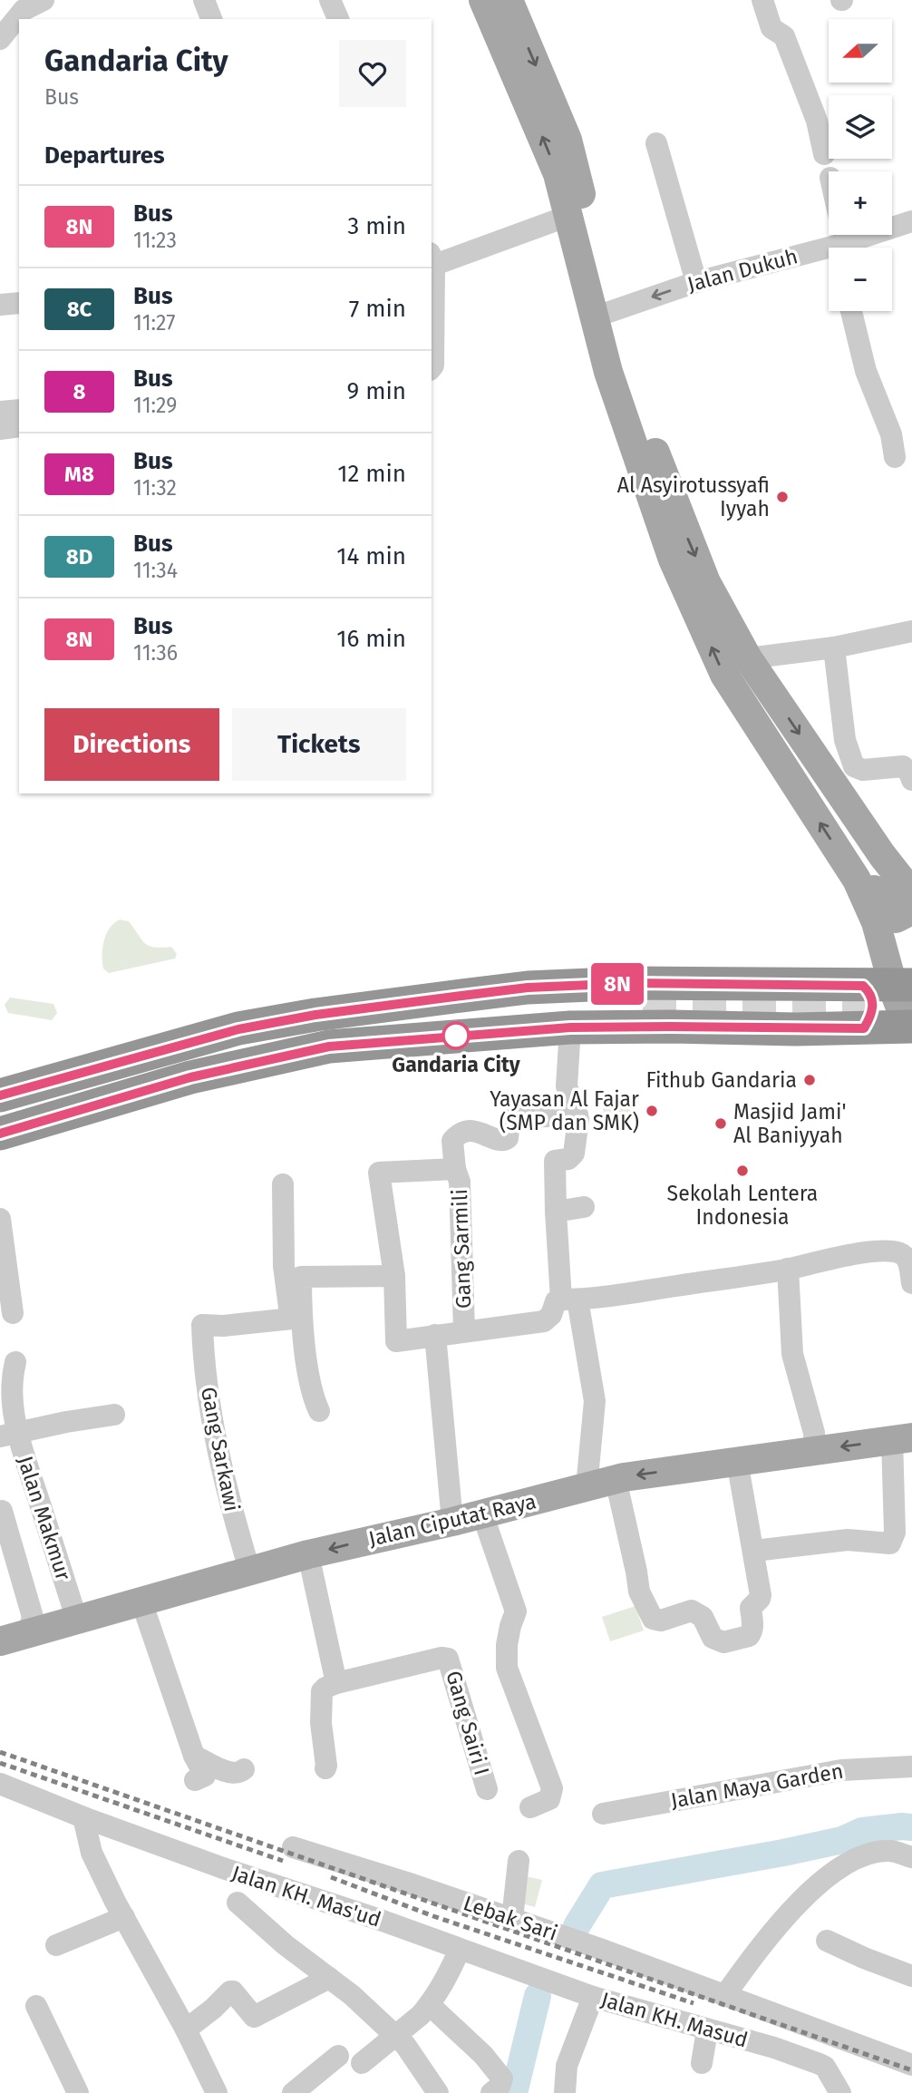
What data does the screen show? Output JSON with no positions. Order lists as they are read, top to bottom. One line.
{"streets":{"main road":["Jalan Ciputat Raya"],"street":["Jalan Dukuh","Gang Sarmili","Gang Sarkawi","Jalan Makmur","Gang Sairi I","Jalan Maya Garden","Jalan KH. Mas'ud","Lebak Sari","Jalan KH. Masud"]},"crossings":[["Gang Sarmili","Jalan Ciputat Raya"],["Gang Sarkawi","Jalan Ciputat Raya"],["Jalan Makmur","Jalan Ciputat Raya"],["Jalan KH. Mas'ud","Jalan KH. Masud"]],"one_way":["Jalan Ciputat Raya"],"places":["Al Asyirotussyafi Iyyah","Gandaria City","Fithub Gandaria","Yayasan Al Fajar (SMP dan SMK)","Masjid Jami' Al Baniyyah","Sekolah Lentera Indonesia"],"lines":["bus line 8N"],"north":"left","page":{"on_map":"8N","map_buttons":["+","−"],"heading":[["Gandaria City","Bus"],"Departures"],"list":[{"mark":"8N","name":"Bus","note":"11:23","value":"3 min"},{"mark":"8C","name":"Bus","note":"11:27","value":"7 min"},{"mark":"8","name":"Bus","note":"11:29","value":"9 min"},{"mark":"M8","name":"Bus","note":"11:32","value":"12 min"},{"mark":"8D","name":"Bus","note":"11:34","value":"14 min"},{"mark":"8N","name":"Bus","note":"11:36","value":"16 min"}],"buttons":["Directions","Tickets"]}}
